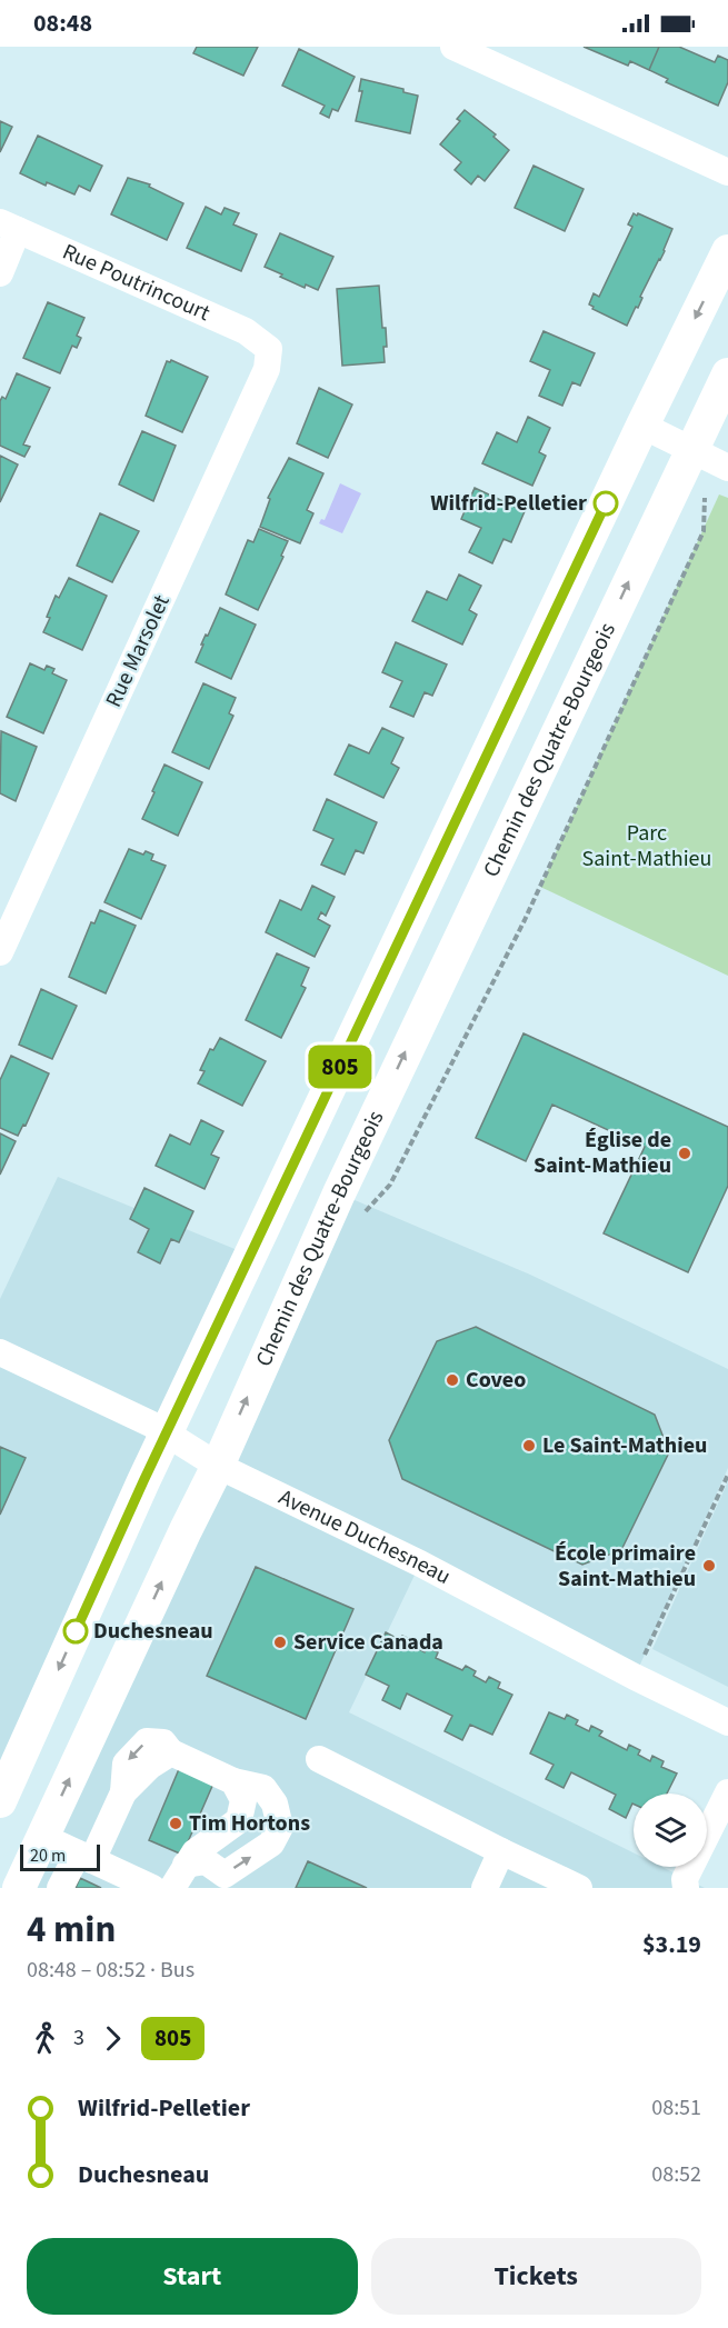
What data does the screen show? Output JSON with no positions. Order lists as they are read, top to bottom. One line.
{"streets":{"main road":["Chemin des Quatre-Bourgeois"],"street":["Rue Poutrincourt","Rue Marsolet","Avenue Duchesneau"]},"crossings":[["Rue Poutrincourt","Rue Marsolet"],["Chemin des Quatre-Bourgeois","Avenue Duchesneau"]],"parks":["Parc Saint-Mathieu"],"places":["Wilfrid-Pelletier","Église de Saint-Mathieu","Coveo","Le Saint-Mathieu","École primaire Saint-Mathieu","Duchesneau","Service Canada","Tim Hortons"],"lines":["bus line 805"],"scale_bar":"20 m","page":{"status":"08:48","on_map":"805","scale":"20 m","heading":["4 min","08:48 – 08:52 · Bus","$3.19"],"legs":["3","805"],"list":[{"name":"Wilfrid-Pelletier","value":"08:51"},{"name":"Duchesneau","value":"08:52"}],"buttons":["Start","Tickets"]}}
